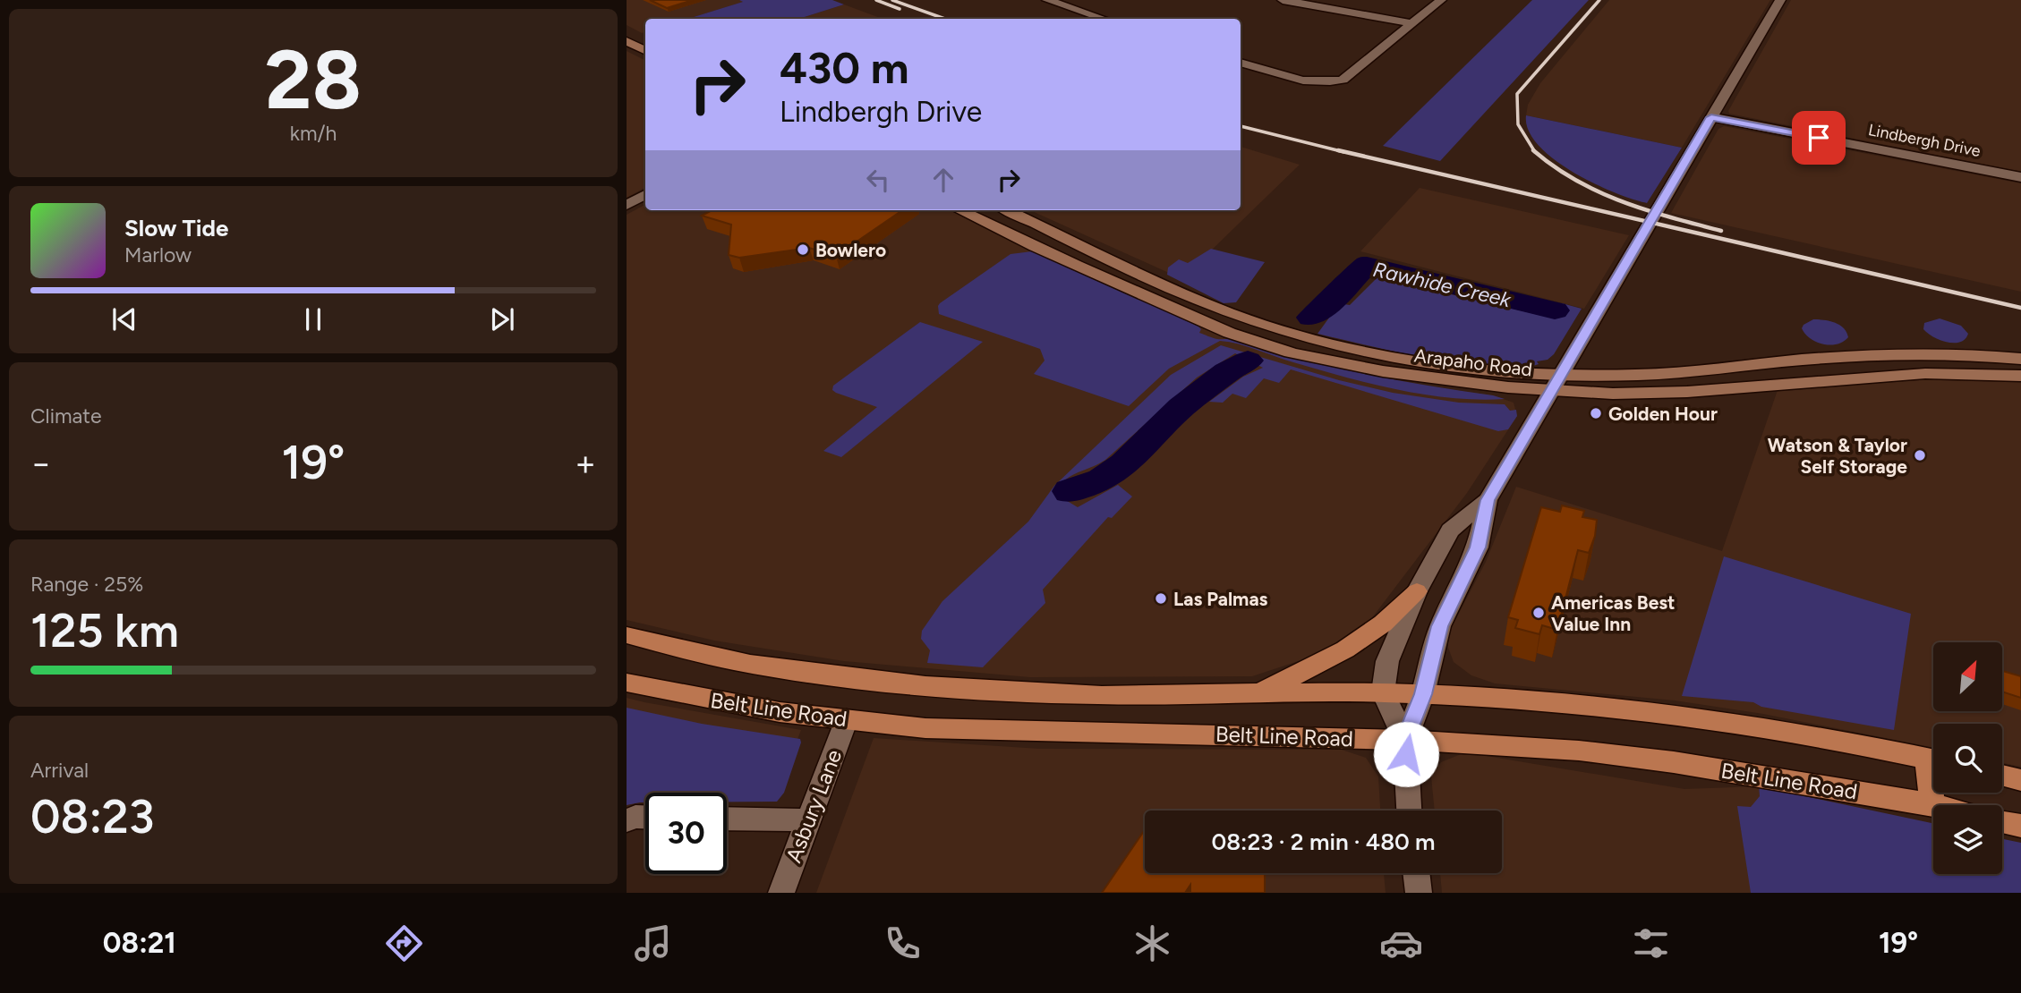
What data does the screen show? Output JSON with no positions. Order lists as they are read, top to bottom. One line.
{"streets":{"main road":["Arapaho Road","Belt Line Road"],"street":["Lindbergh Drive","Asbury Lane"]},"crossings":[["Belt Line Road","Asbury Lane"]],"water":["Rawhide Creek"],"places":["Bowlero","Golden Hour","Watson & Taylor Self Storage","Las Palmas","Americas Best Value Inn"],"north":"top right","page":{"tile":[["28","km/h"],"Climate",["Range · 25%","125 km"],["Arrival","08:23"]],"turn":["430 m","Lindbergh Drive"],"song":["Slow Tide","Marlow"],"heat":["−","19°","+"],"limit":"30","trip":"08:23 · 2 min · 480 m","tabs":["08:21","19°"]}}
